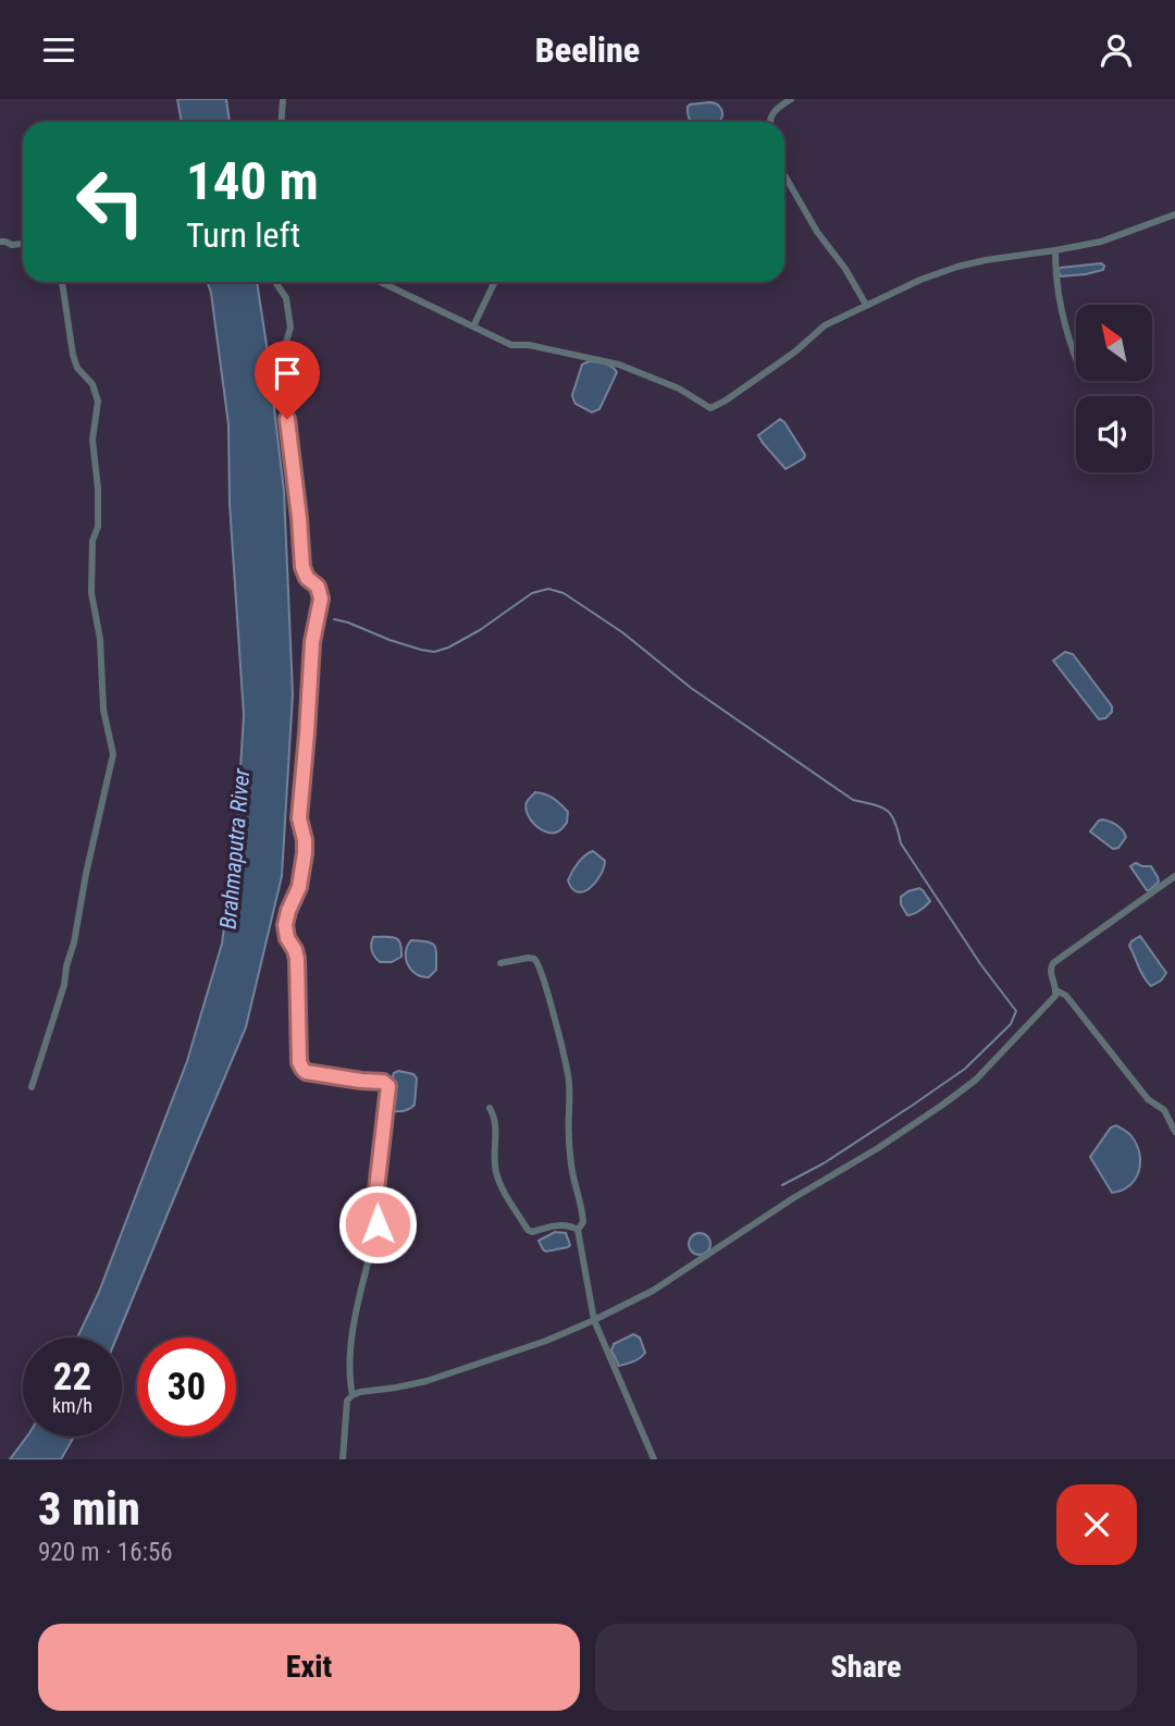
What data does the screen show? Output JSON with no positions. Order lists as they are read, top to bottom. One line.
{"water":["Brahmaputra River"],"north":"top left","page":{"header":"Beeline","turn":["140 m","Turn left"],"speed":"22 km/h","limit":"30","heading":["3 min","920 m · 16:56"],"buttons":["Exit","Share"]}}
